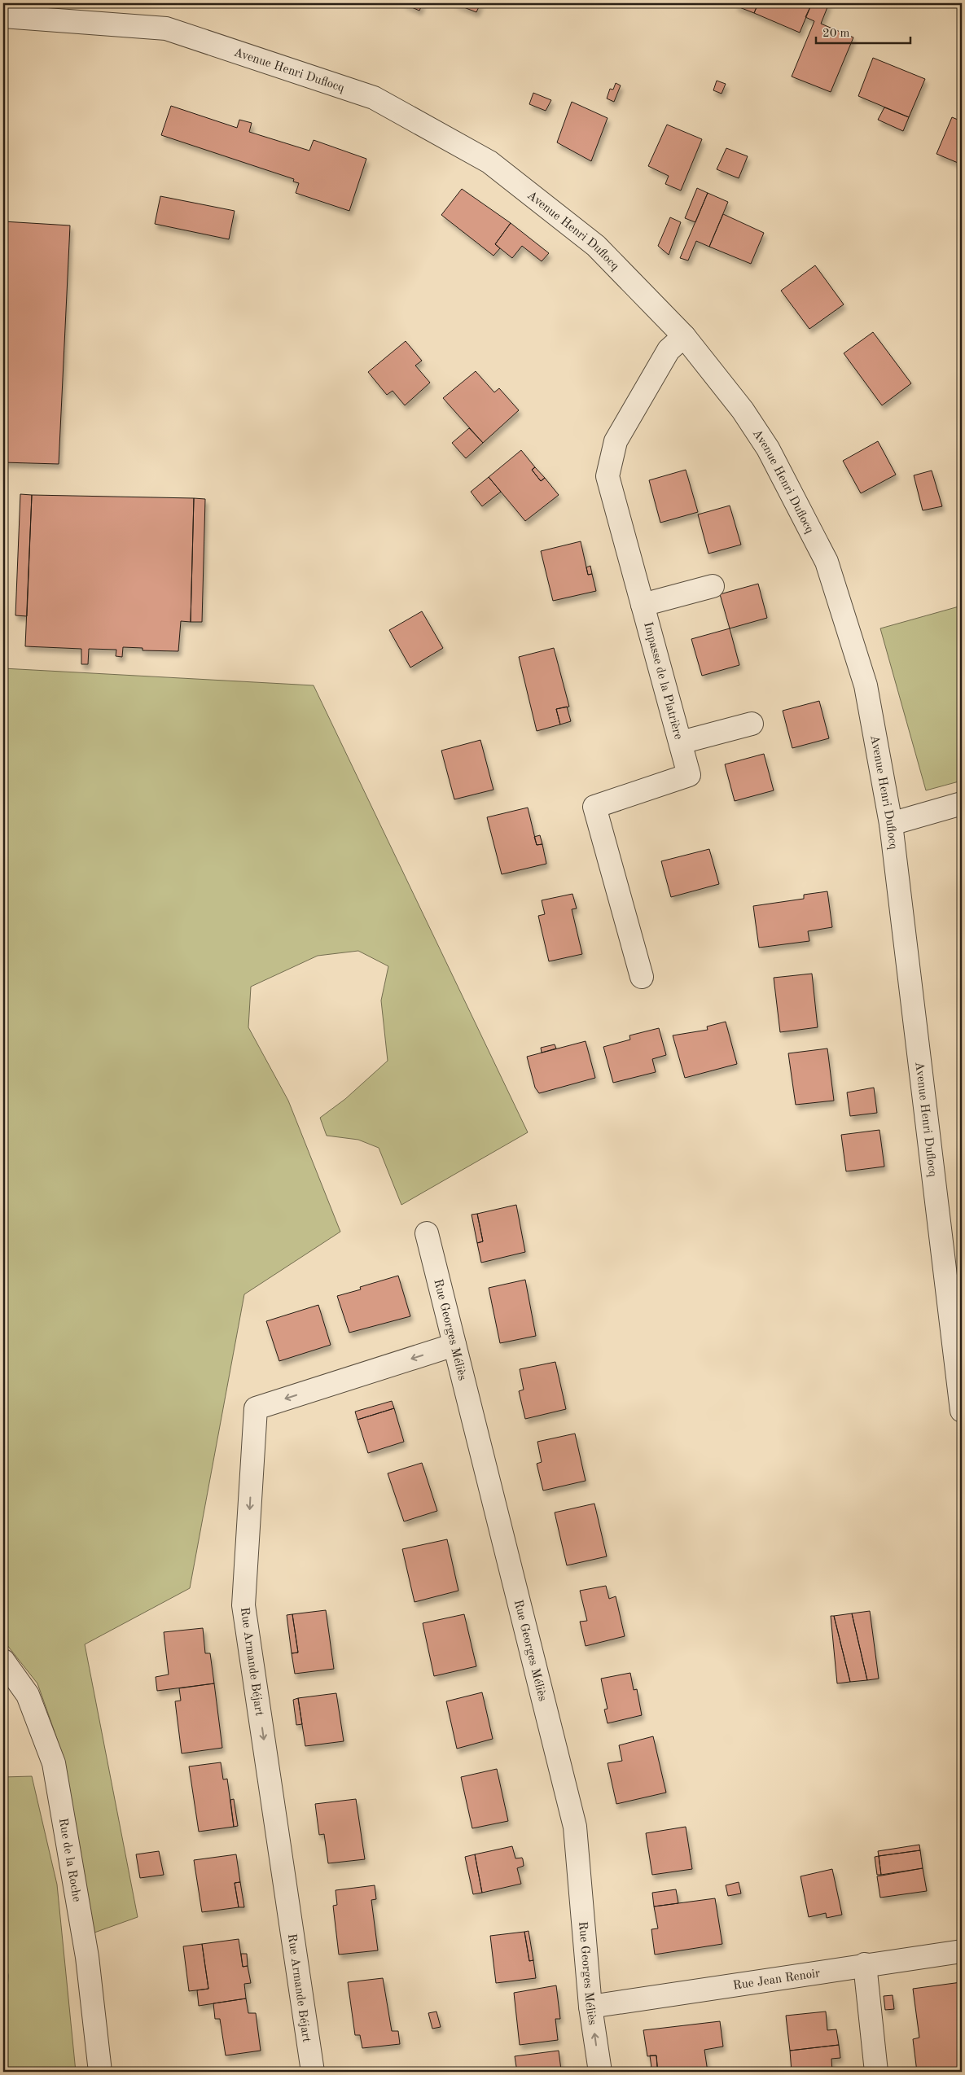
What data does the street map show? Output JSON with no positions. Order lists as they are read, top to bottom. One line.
{"streets":{"street":["Avenue Henri Duflocq","Impasse de la Platrière","Rue Georges Méliès","Rue Armande Béjart","Rue de la Roche","Rue Jean Renoir"]},"crossings":[["Avenue Henri Duflocq","Impasse de la Platrière"],["Rue Georges Méliès","Rue Armande Béjart"],["Rue Georges Méliès","Rue Jean Renoir"]],"one_way":["Rue Armande Béjart"],"scale_bar":"20 m"}
